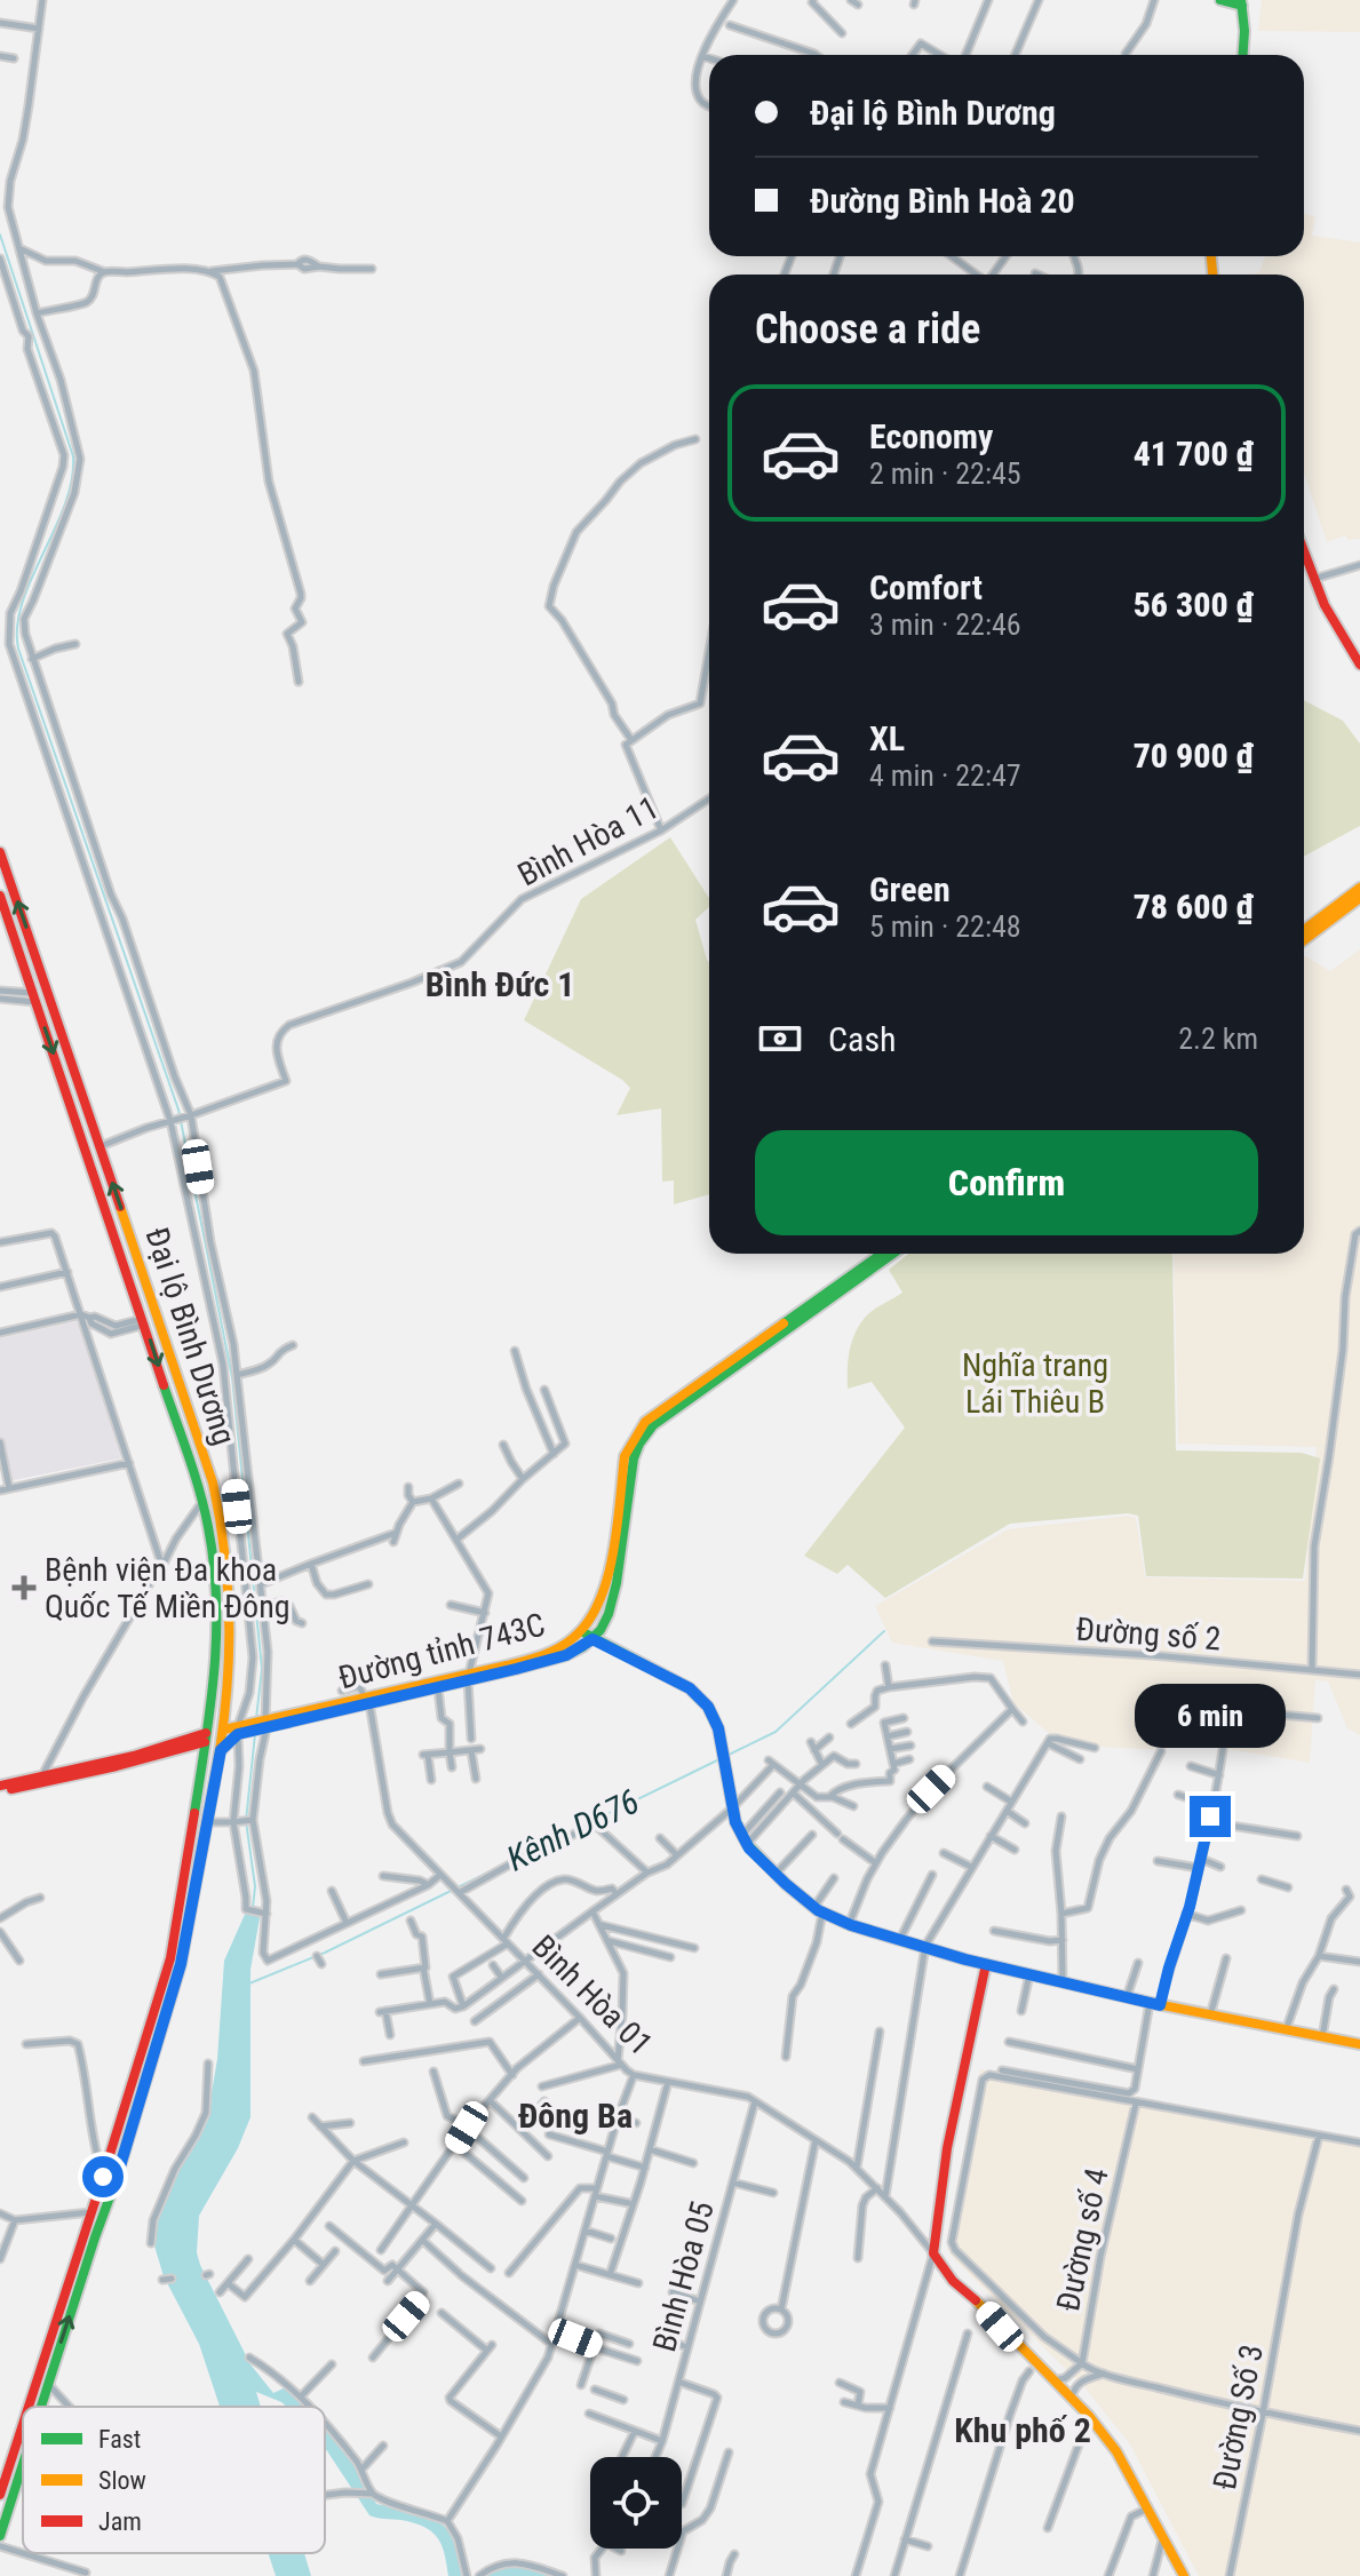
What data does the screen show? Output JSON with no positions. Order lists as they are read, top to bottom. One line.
{"streets":{"main road":["Đại lộ Bình Dương","Đường tỉnh 743C"],"street":["Bình Hòa 11","Đường số 2","Bình Hòa 01","Đường số 4","Bình Hòa 05","Đường Số 3"]},"crossings":[["Đại lộ Bình Dương","Đường tỉnh 743C"],["Đường tỉnh 743C","Bình Hòa 01"],["Bình Hòa 01","Bình Hòa 05"]],"districts":["Bình Đức 1","Đông Ba","Khu phố 2"],"water":["Kênh D676"],"parks":["Nghĩa trang Lái Thiêu B"],"places":{"health":["Bệnh viện Đa khoa Quốc Tế Miền Đông"]},"legend":["Fast","Slow","Jam"],"page":{"banner":["Đại lộ Bình Dương","Đường Bình Hoà 20"],"heading":"Choose a ride","list":[{"name":"Economy","note":"2 min · 22:45","value":"41 700 ₫"},{"name":"Comfort","note":"3 min · 22:46","value":"56 300 ₫"},{"name":"XL","note":"4 min · 22:47","value":"70 900 ₫"},{"name":"Green","note":"5 min · 22:48","value":"78 600 ₫"}],"pay":["Cash","2.2 km"],"buttons":"Confirm","bubble":"6 min"}}
